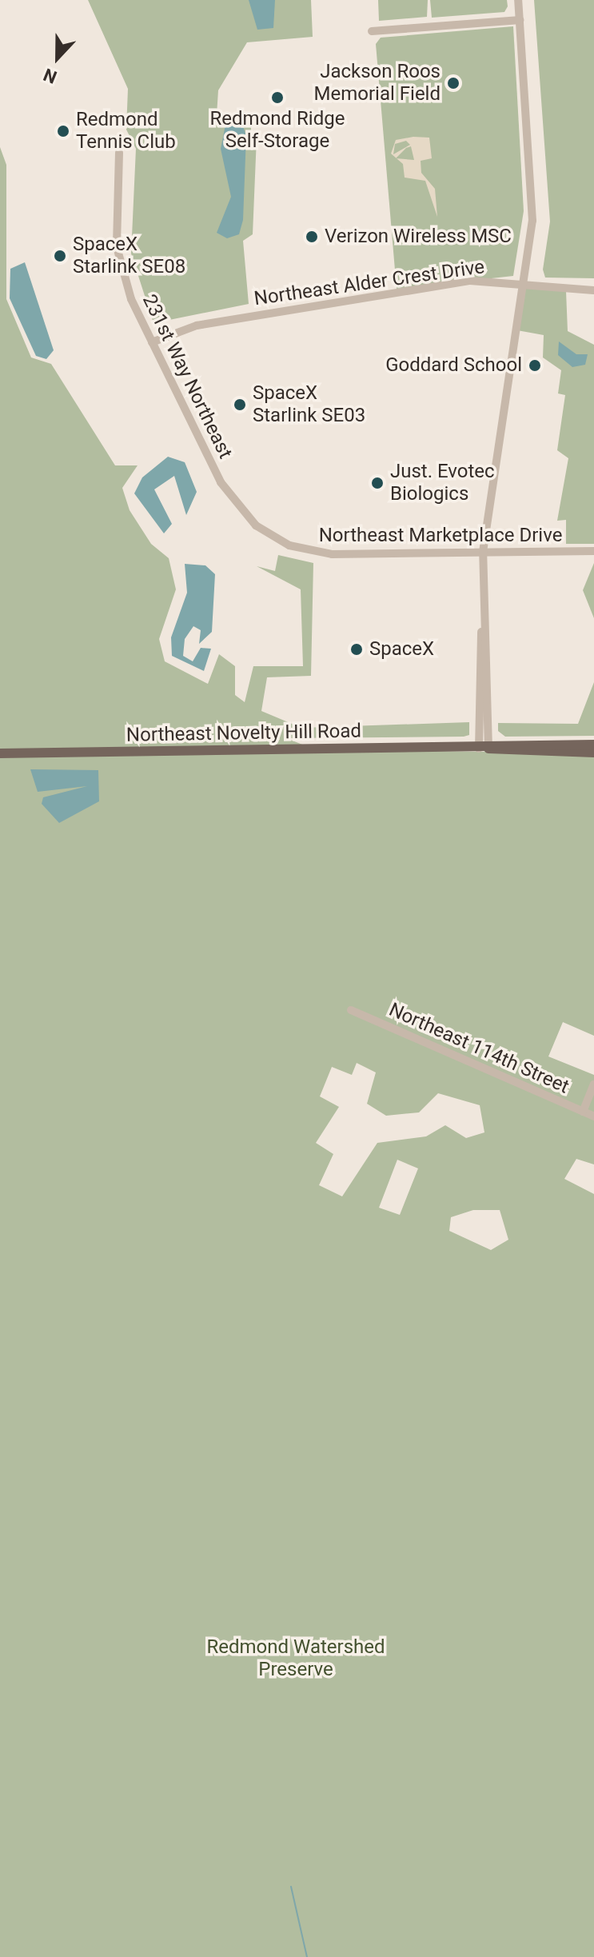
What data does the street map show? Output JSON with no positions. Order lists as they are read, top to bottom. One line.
{"streets":{"main road":["Northeast Novelty Hill Road"],"street":["Northeast Alder Crest Drive","231st Way Northeast","Northeast Marketplace Drive","Northeast 114th Street"]},"crossings":[["Northeast Alder Crest Drive","231st Way Northeast"],["231st Way Northeast","Northeast Marketplace Drive"]],"parks":["Redmond Watershed Preserve"],"places":["Jackson Roos Memorial Field","Redmond Ridge Self-Storage","Redmond Tennis Club","Verizon Wireless MSC","SpaceX Starlink SE08","Goddard School","SpaceX Starlink SE03","Just. Evotec Biologics","SpaceX"],"north":"bottom"}
